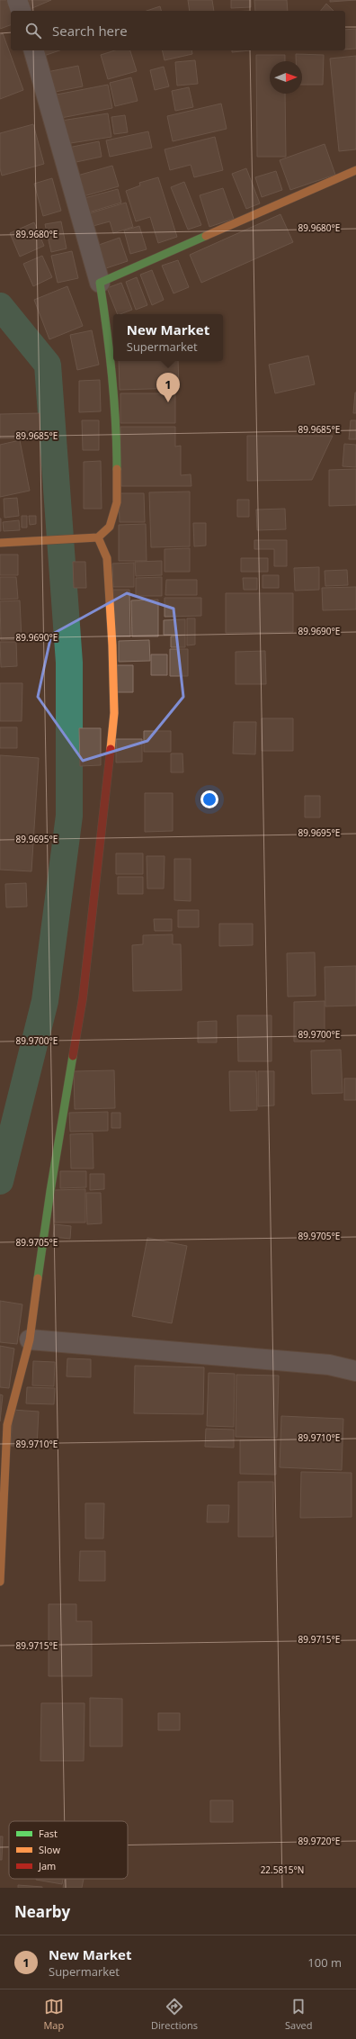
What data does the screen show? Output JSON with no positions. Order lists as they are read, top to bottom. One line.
{"legend":["Fast","Slow","Jam"],"north":"right","page":{"search":"Search here","popup":["New Market","Supermarket"],"pins":"1","heading":"Nearby","list":[{"mark":"1","name":"New Market","note":"Supermarket","value":"100 m"}],"nav":["Map","Directions","Saved"]},"coordinates":["89.9680°E","89.9685°E","89.9690°E","89.9695°E","89.9700°E","89.9705°E","89.9710°E","89.9715°E","89.9720°E","22.5815°N"]}
